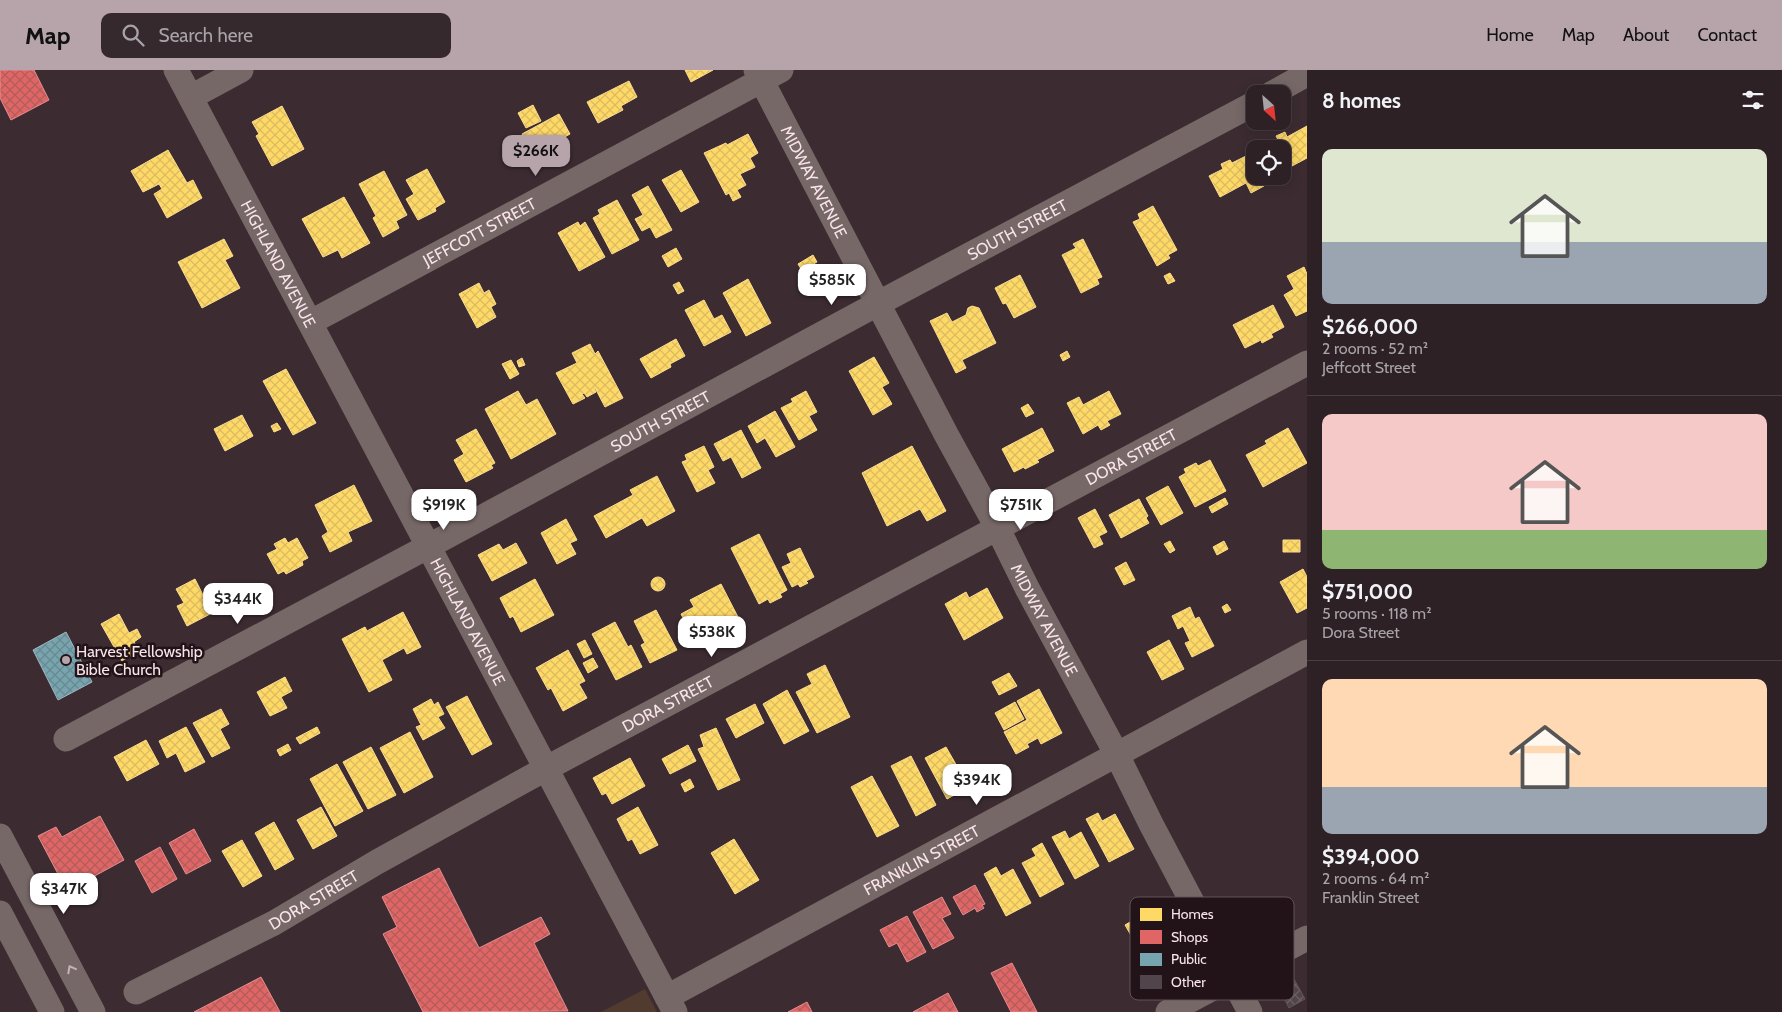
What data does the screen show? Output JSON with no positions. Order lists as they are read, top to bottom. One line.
{"streets":{"street":["MIDWAY AVENUE","SOUTH STREET","JEFFCOTT STREET","HIGHLAND AVENUE","DORA STREET","FRANKLIN STREET"]},"crossings":[["MIDWAY AVENUE","SOUTH STREET"],["MIDWAY AVENUE","JEFFCOTT STREET"],["MIDWAY AVENUE","DORA STREET"],["MIDWAY AVENUE","FRANKLIN STREET"],["SOUTH STREET","HIGHLAND AVENUE"],["JEFFCOTT STREET","HIGHLAND AVENUE"],["HIGHLAND AVENUE","DORA STREET"],["HIGHLAND AVENUE","FRANKLIN STREET"]],"places":["Harvest Fellowship Bible Church"],"legend":["Homes","Shops","Public","Other"],"north":"bottom right","page":{"header":"Map","search":"Search here","nav":["Home","Map","About","Contact"],"heading":"8 homes","list":[{"name":"$266,000","note":"2 rooms · 52 m² · Jeffcott Street"},{"name":"$751,000","note":"5 rooms · 118 m² · Dora Street"},{"name":"$394,000","note":"2 rooms · 64 m² · Franklin Street"}],"price":["$266K","$585K","$919K","$751K","$344K","$538K","$394K","$347K"]}}
